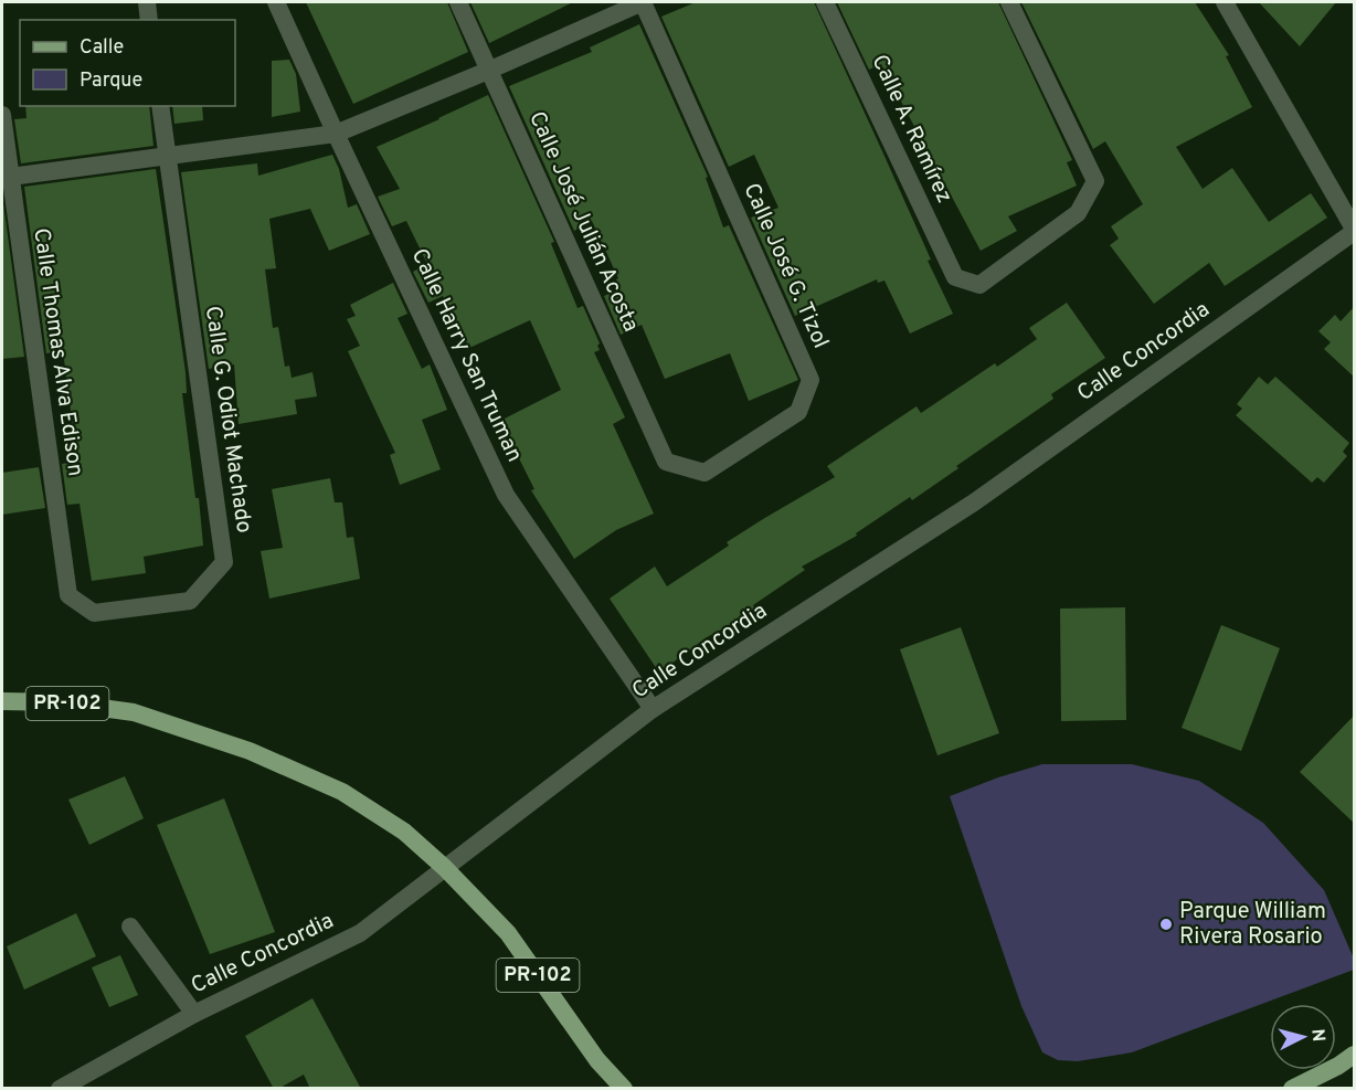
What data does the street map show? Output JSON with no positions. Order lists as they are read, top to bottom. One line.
{"streets":{"main road":["PR-102"],"street":["Calle A. Ramírez","Calle José Julián Acosta","Calle José G. Tizol","Calle Thomas Alva Edison","Calle Concordia","Calle Harry San Truman","Calle G. Odiot Machado"]},"crossings":[["Calle José Julián Acosta","Calle José G. Tizol"],["Calle Thomas Alva Edison","Calle G. Odiot Machado"],["Calle Concordia","Calle Harry San Truman"],["Calle Concordia","PR-102"]],"places":["Parque William Rivera Rosario"],"legend":["Calle","Parque"],"north":"right"}
